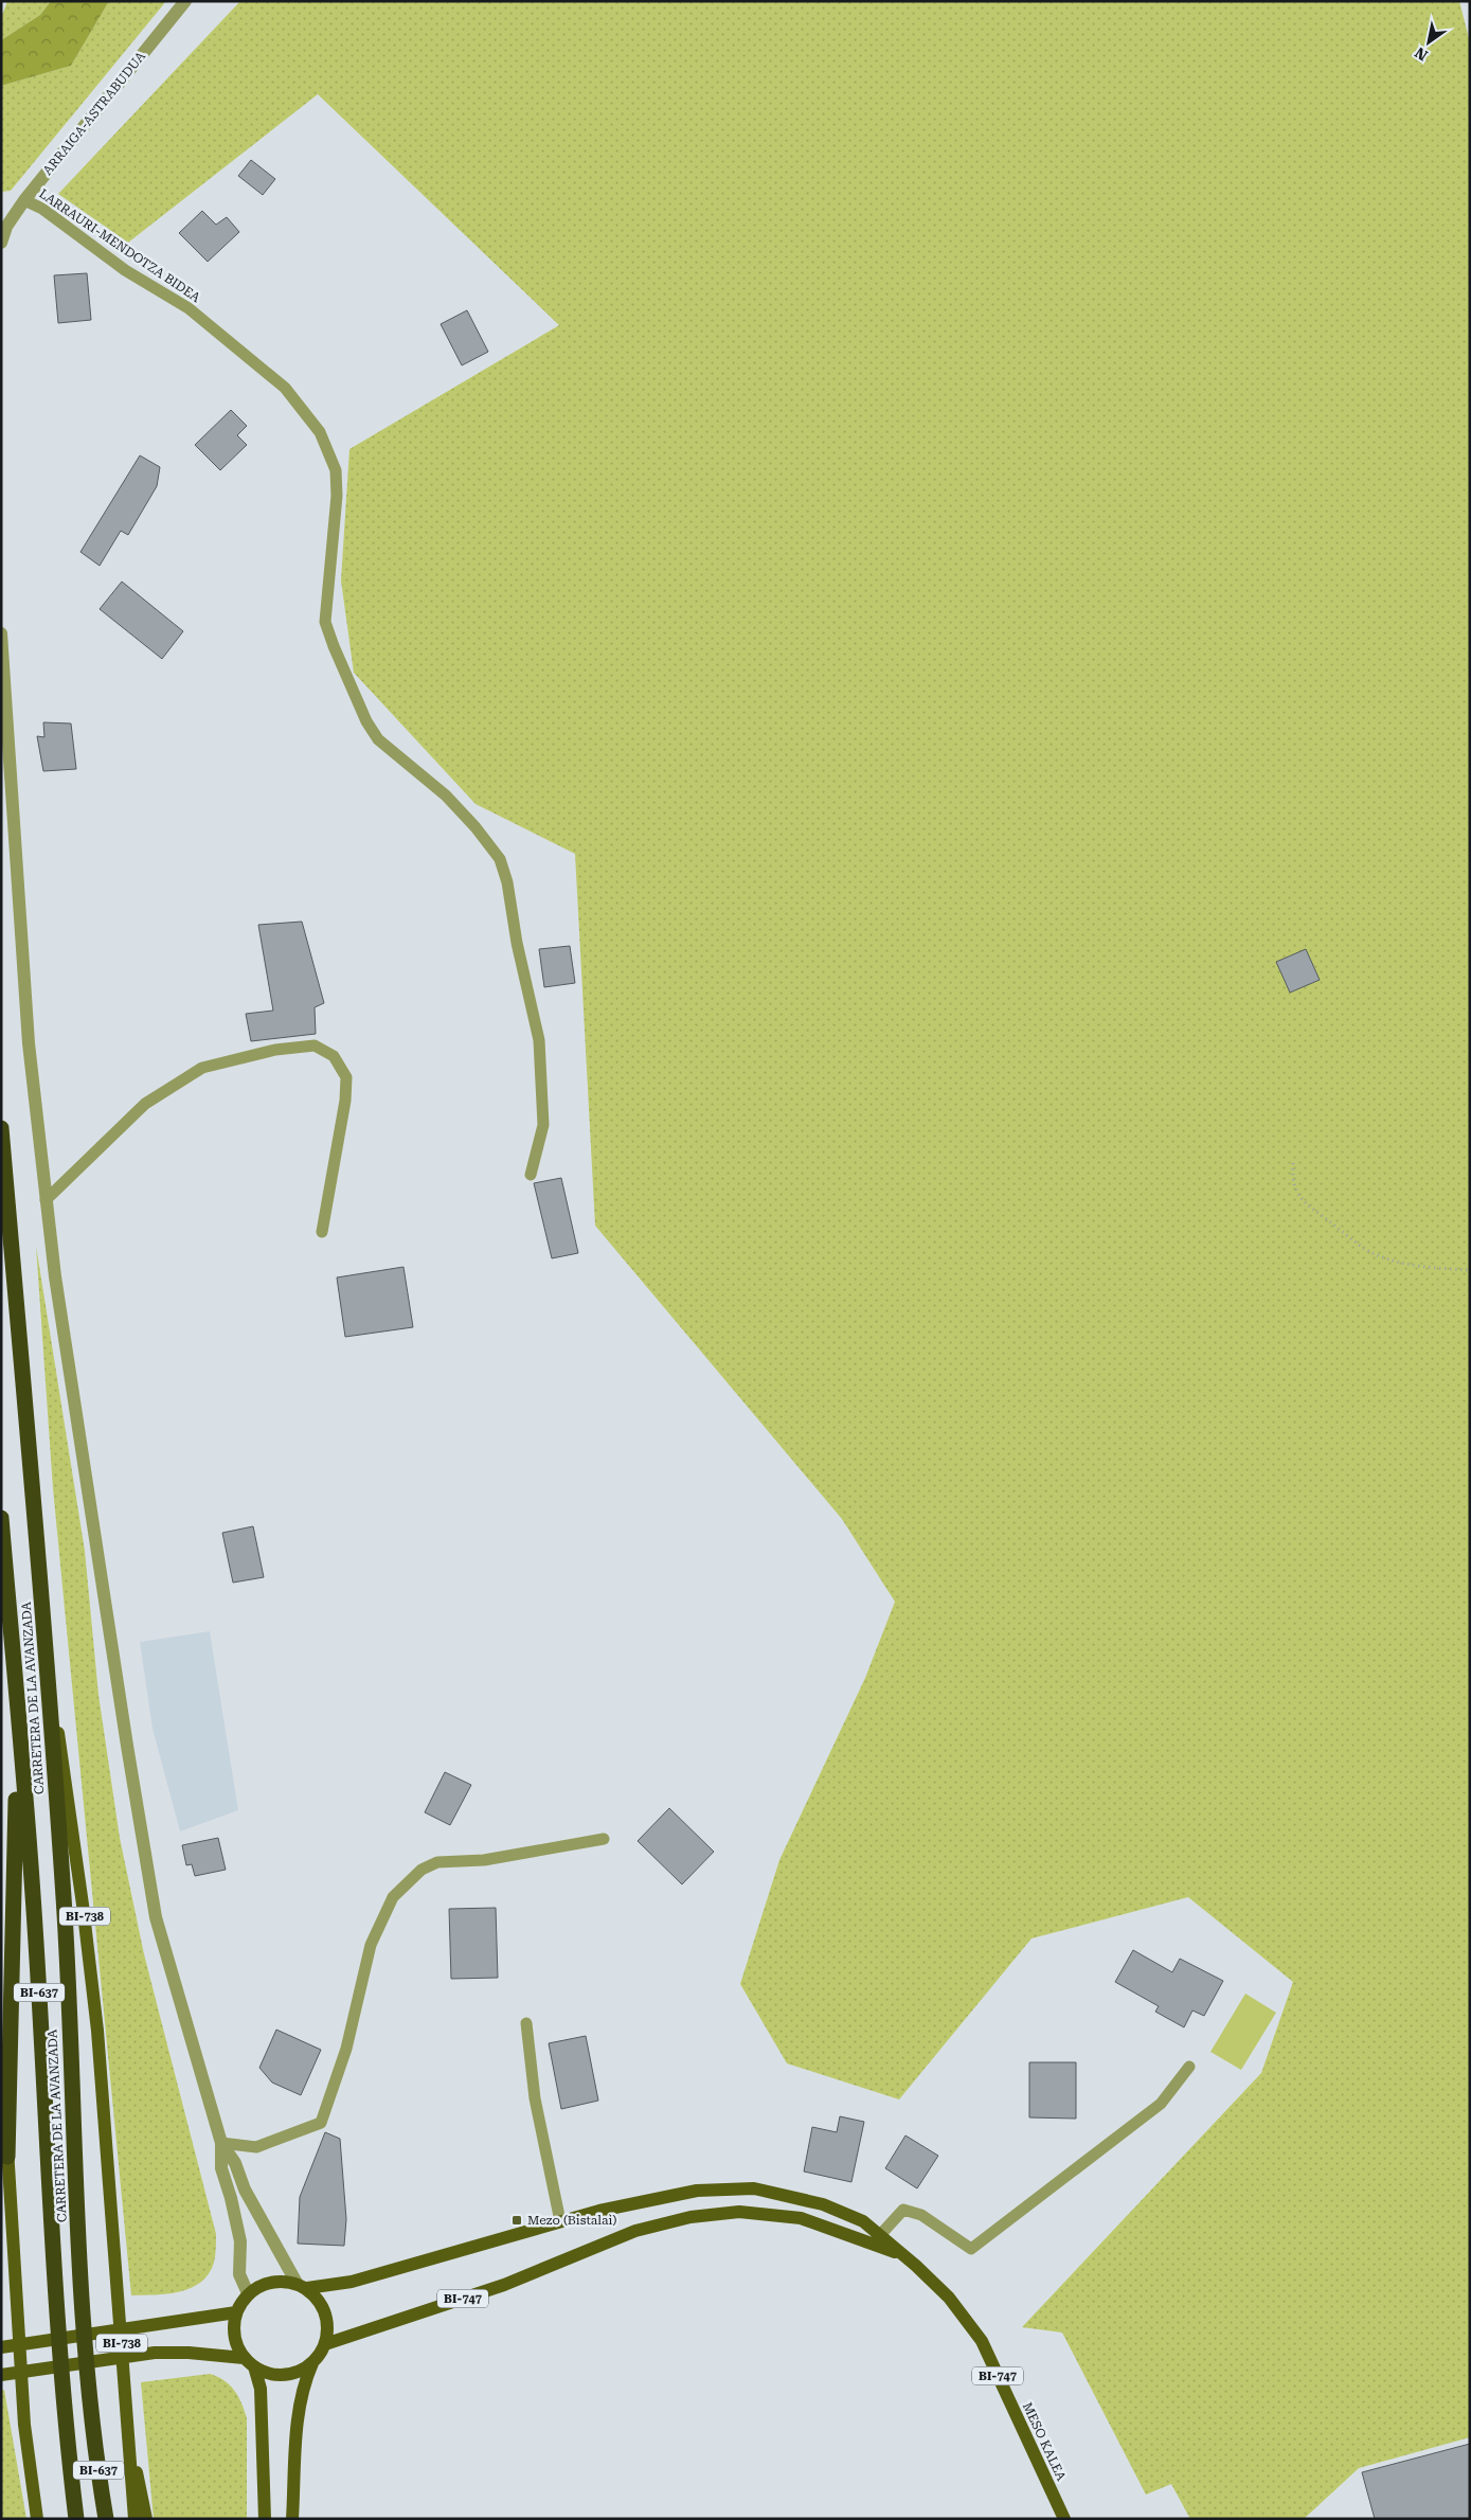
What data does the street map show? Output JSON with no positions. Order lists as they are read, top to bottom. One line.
{"streets":{"highway":["CARRETERA DE LA AVANZADA","BI-637"],"main road":["BI-738","BI-747","MESO KALEA"],"street":["ARRAIGA-ASTRABUDUA"],"lane":["LARRAURI-MENDOTZA BIDEA"]},"crossings":[["ARRAIGA-ASTRABUDUA","LARRAURI-MENDOTZA BIDEA"],["CARRETERA DE LA AVANZADA","BI-738"],["BI-747","MESO KALEA"]],"places":{"transit":["Mezo (Bistalai)"]},"north":"bottom left"}
